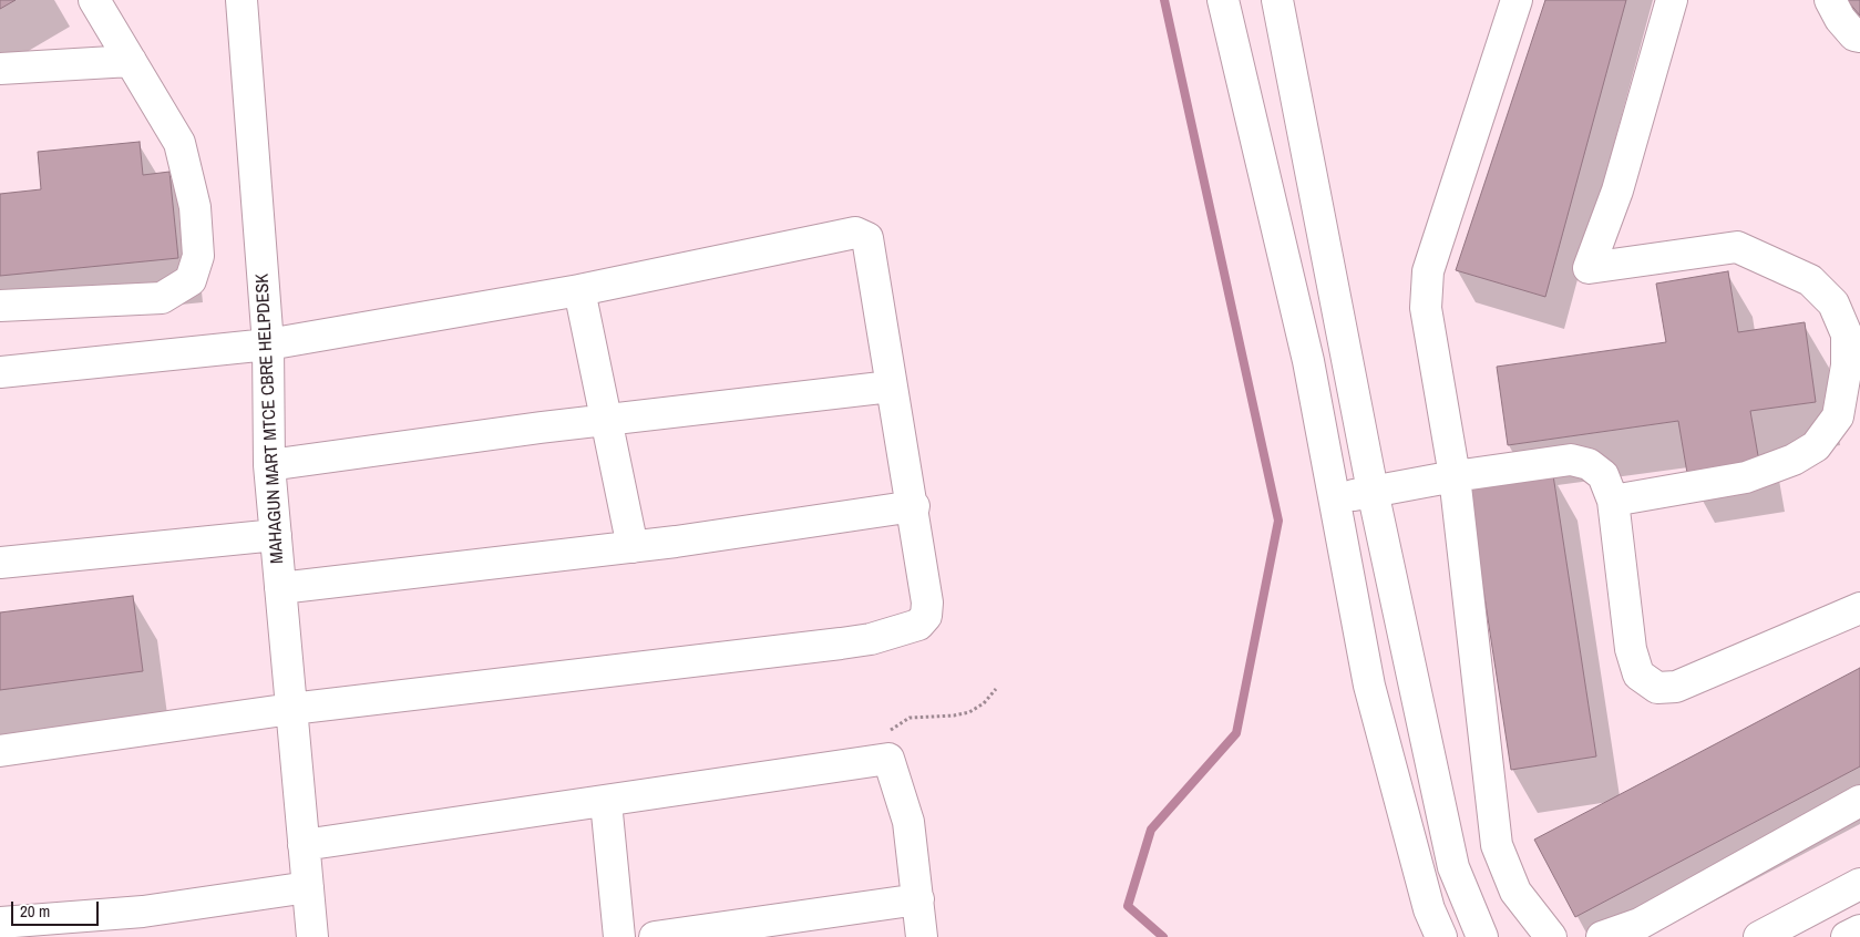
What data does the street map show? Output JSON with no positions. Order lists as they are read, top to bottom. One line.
{"streets":{"street":["MAHAGUN MART MTCE CBRE HELPDESK"]},"scale_bar":"20 m"}
